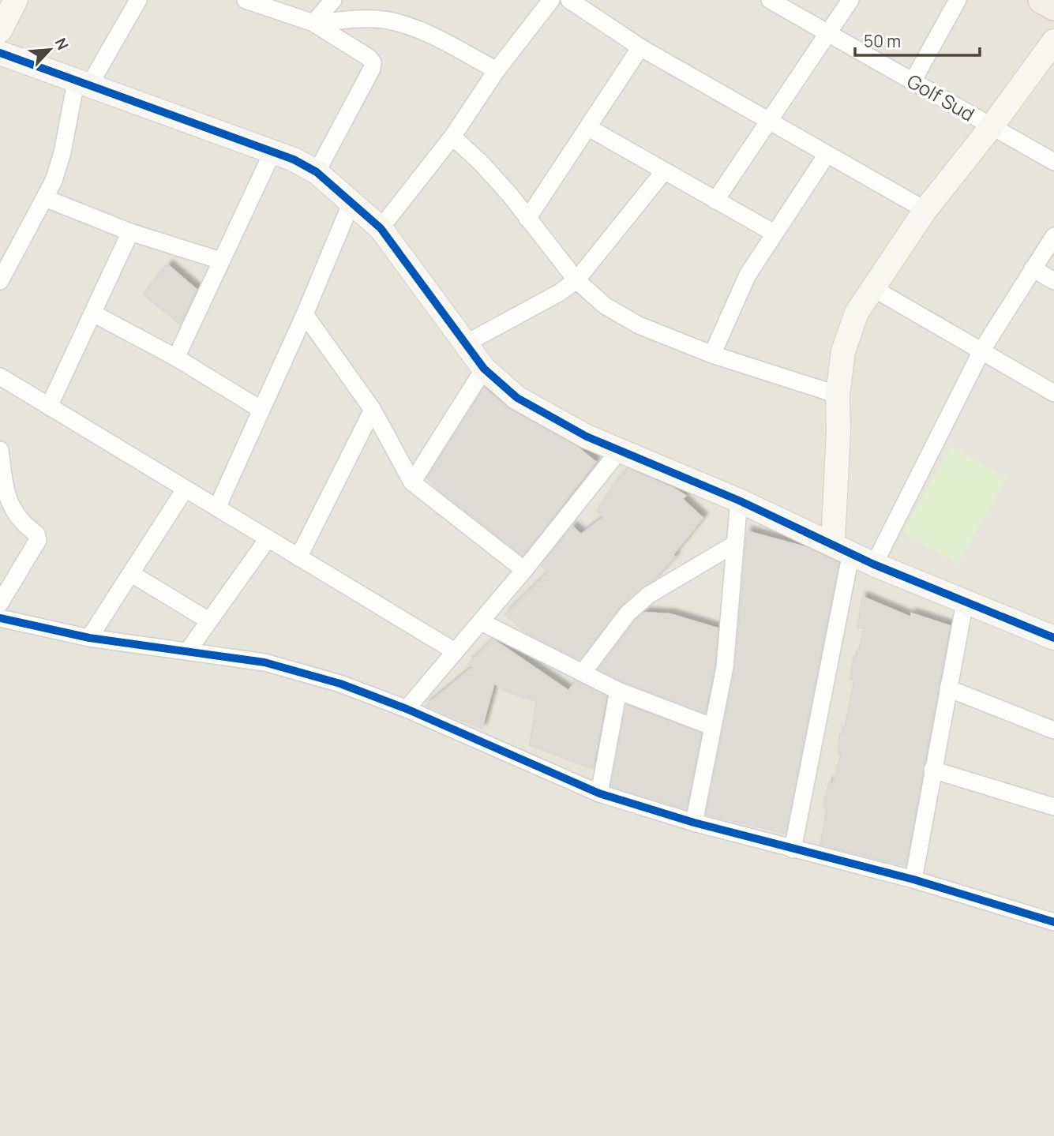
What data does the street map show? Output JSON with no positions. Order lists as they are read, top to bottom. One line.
{"streets":{"street":["Golf Sud"]},"scale_bar":"50 m","north":"top right"}
